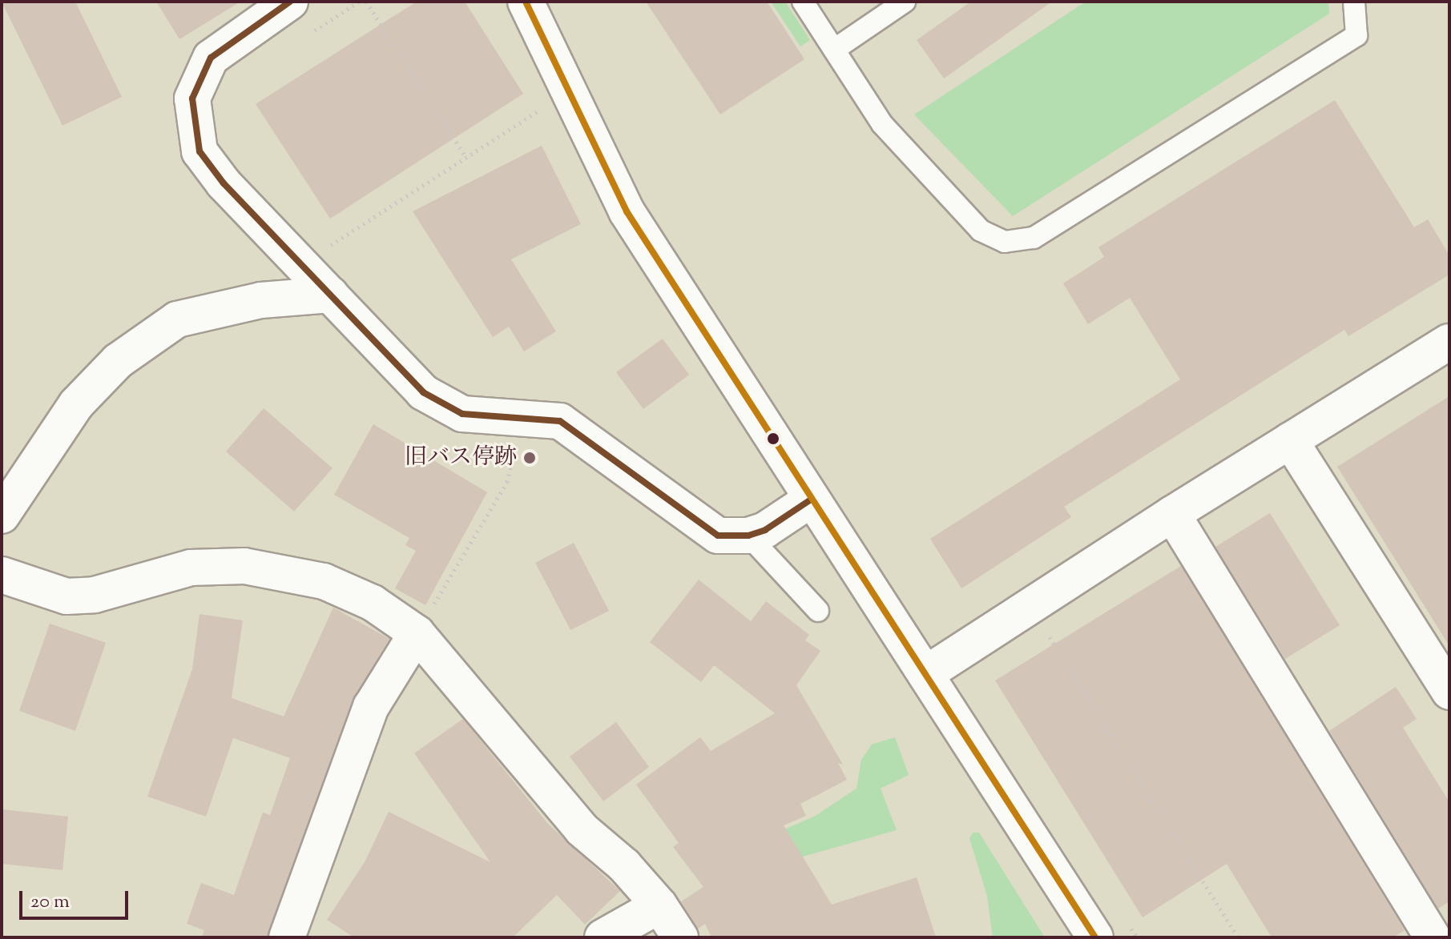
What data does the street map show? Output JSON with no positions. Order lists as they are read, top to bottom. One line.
{"places":["旧バス停跡"],"scale_bar":"20 m"}
